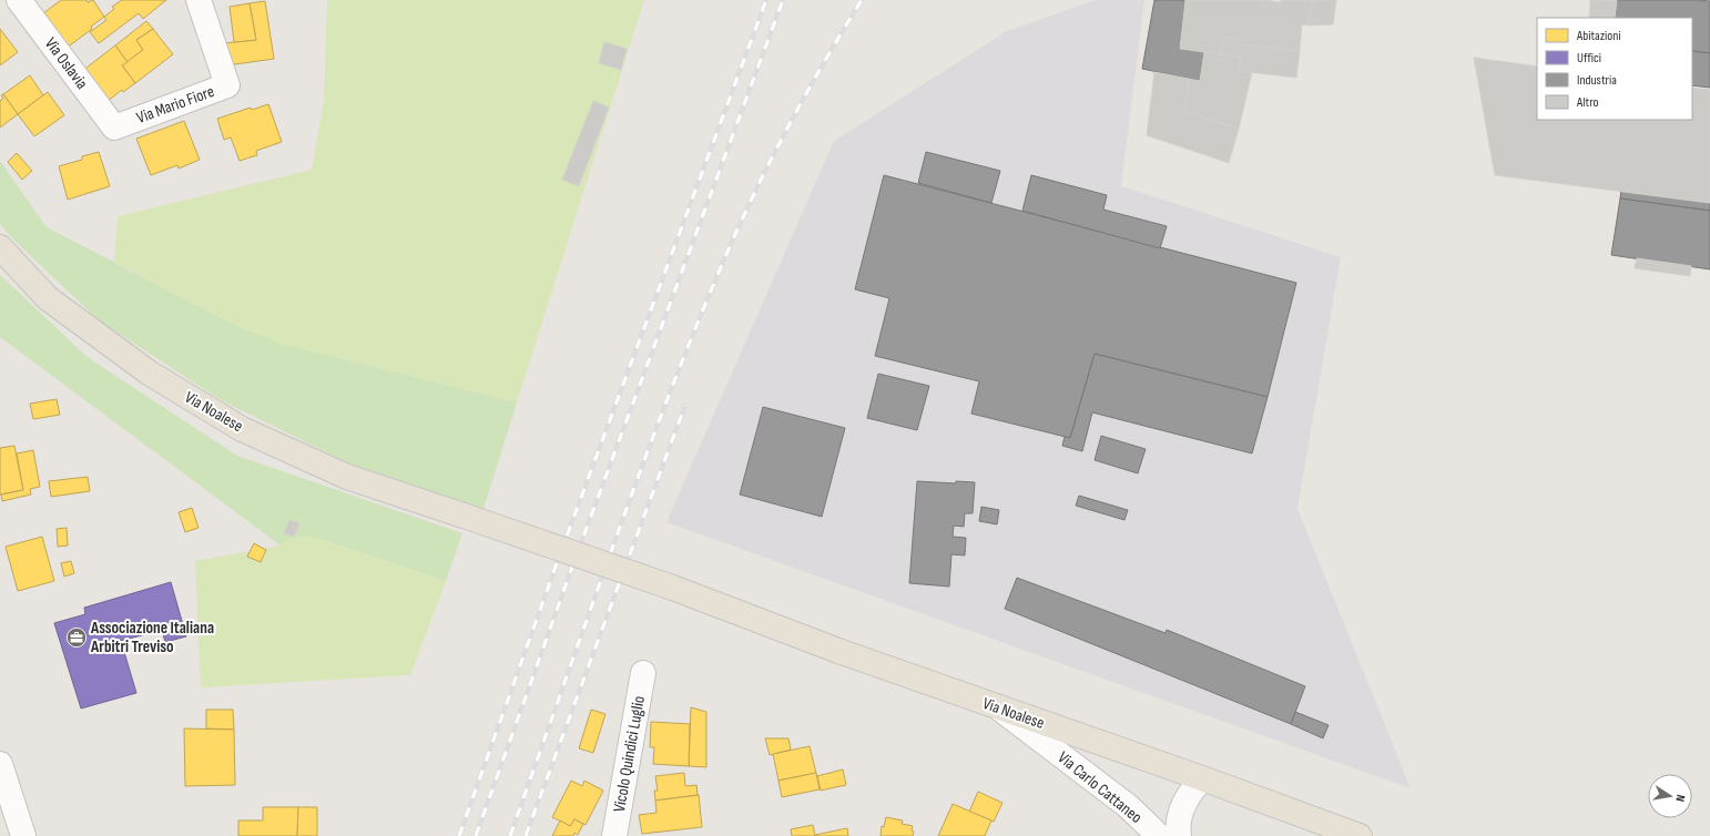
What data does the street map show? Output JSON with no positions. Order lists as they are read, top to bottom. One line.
{"streets":{"main road":["Via Noalese"],"street":["Via Oslavia","Via Mario Fiore","Vicolo Quindici Luglio","Via Carlo Cattaneo"]},"crossings":[["Via Oslavia","Via Mario Fiore"],["Via Noalese","Via Carlo Cattaneo"]],"places":{"office":["Associazione Italiana Arbitri Treviso"]},"legend":["Abitazioni","Uffici","Industria","Altro"],"north":"right"}
